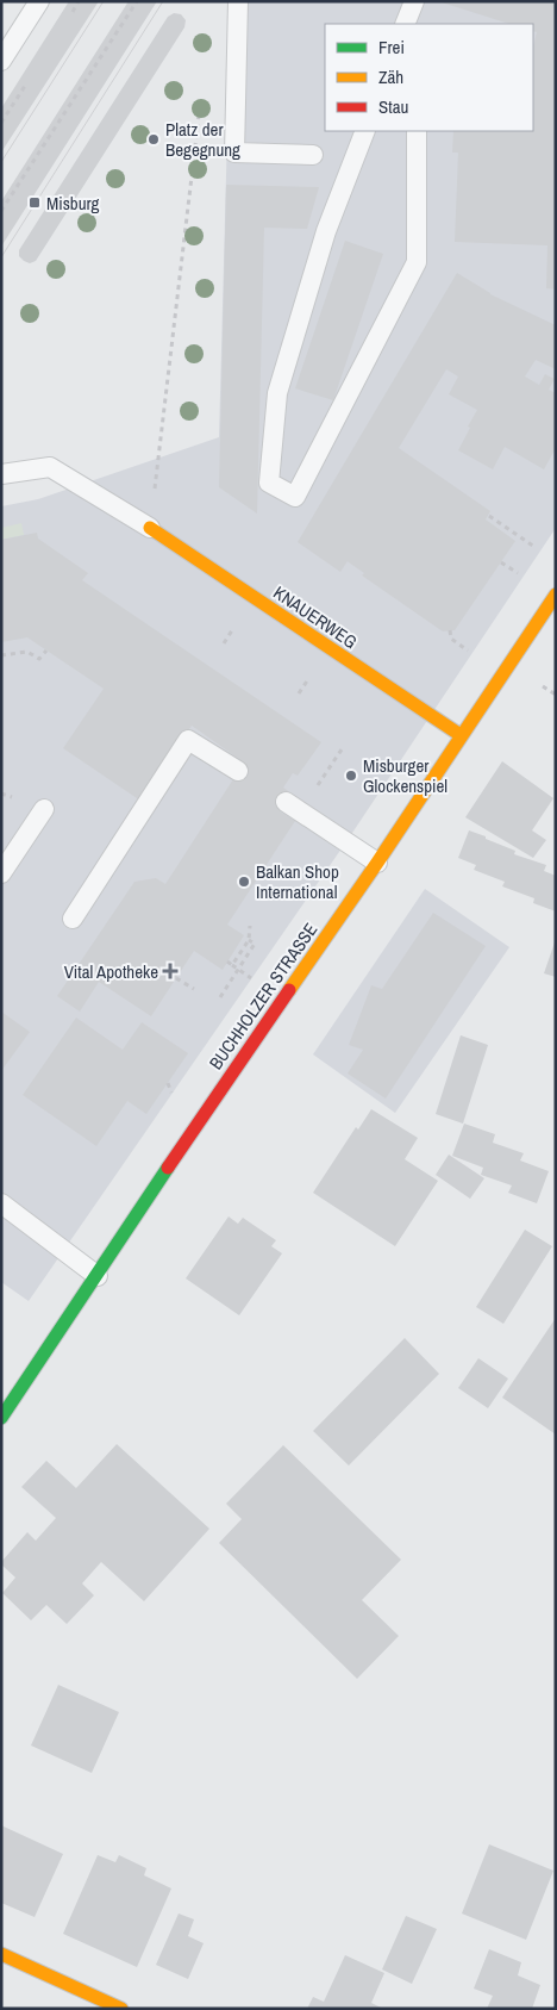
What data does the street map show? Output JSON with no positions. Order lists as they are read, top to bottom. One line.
{"streets":{"main road":["KNAUERWEG","BUCHHOLZER STRASSE"]},"crossings":[["KNAUERWEG","BUCHHOLZER STRASSE"]],"places":{"other":["Platz der Begegnung","Misburger Glockenspiel","Balkan Shop International"],"transit":["Misburg"],"health":["Vital Apotheke"]},"legend":["Frei","Zäh","Stau"]}
